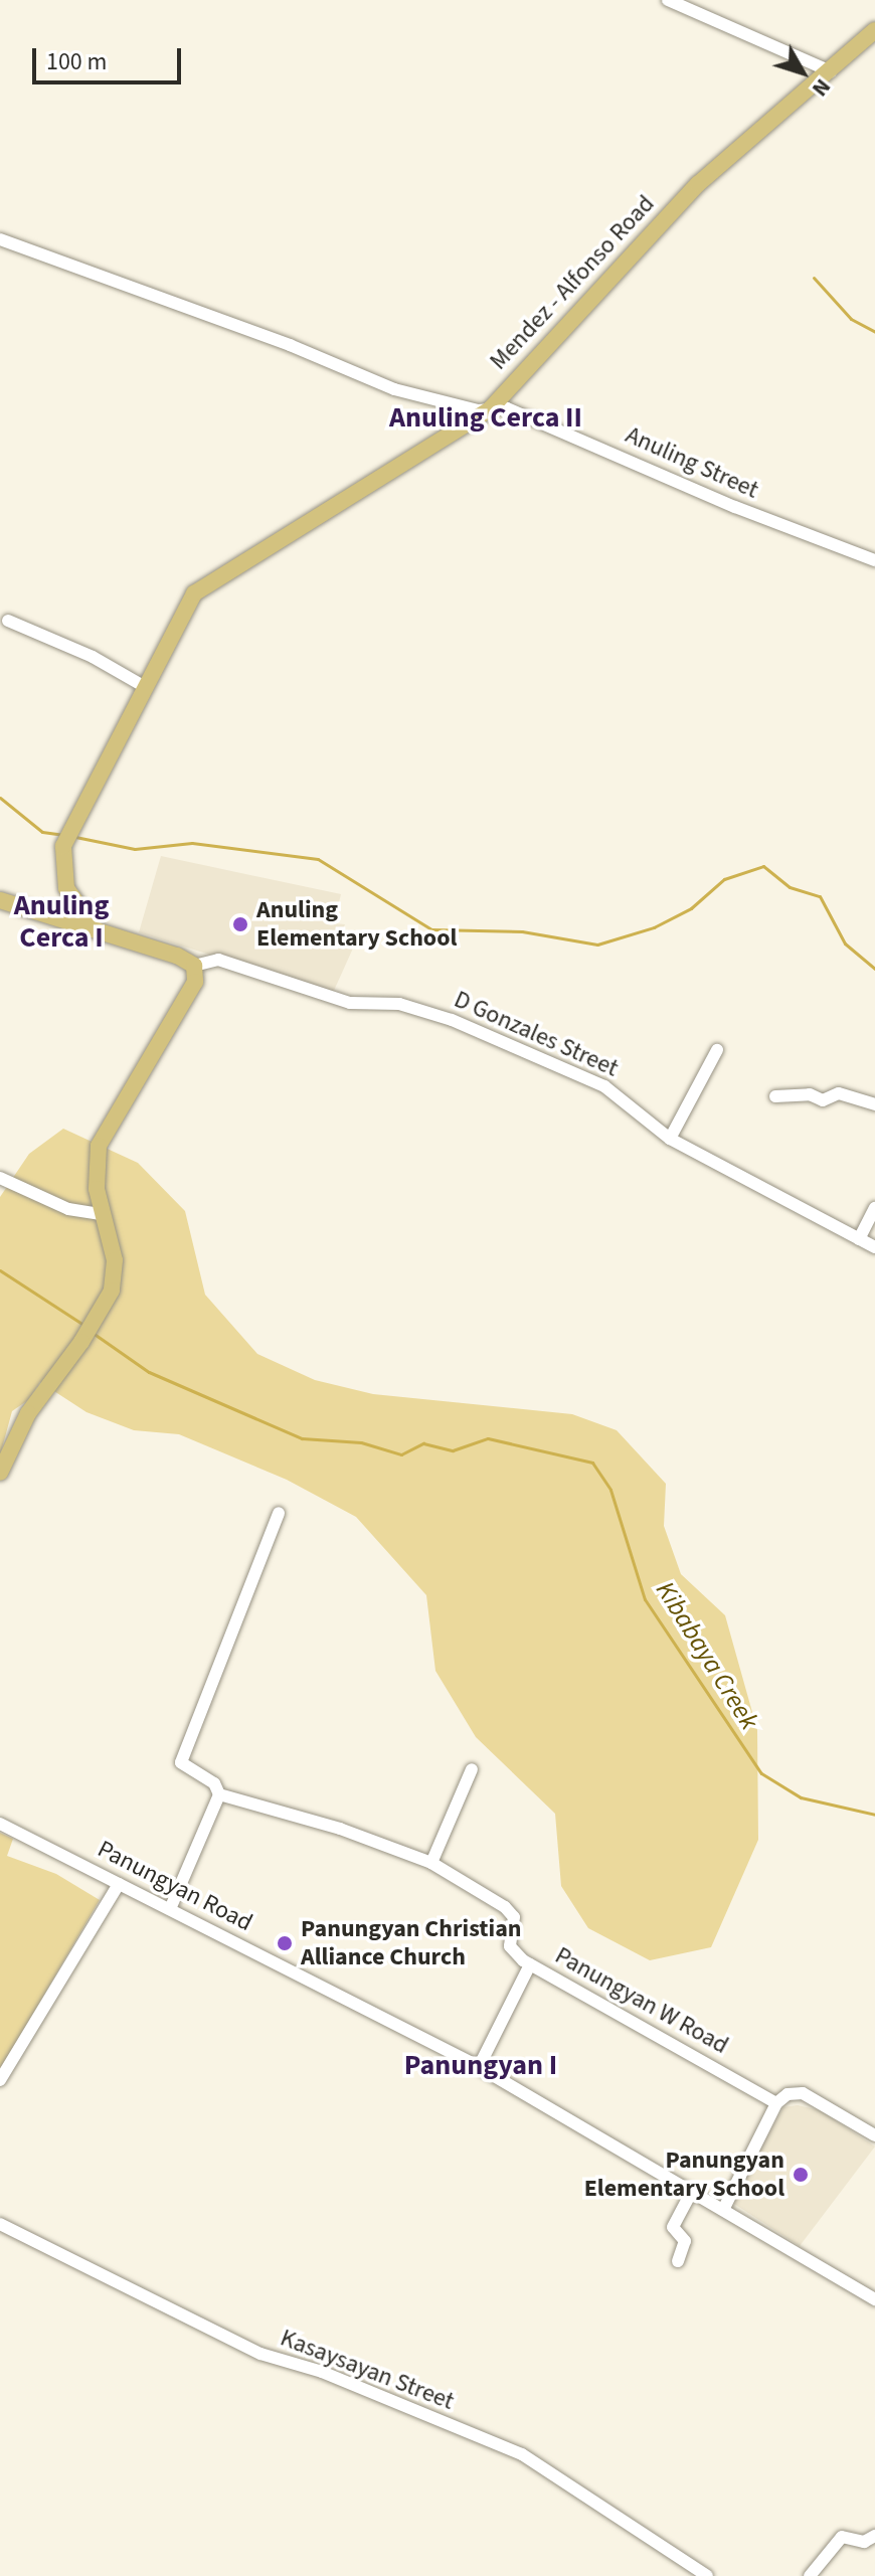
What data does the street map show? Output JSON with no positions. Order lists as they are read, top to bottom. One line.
{"streets":{"main road":["Mendez - Alfonso Road"],"street":["Anuling Street","D Gonzales Street","Panungyan Road","Panungyan W Road","Kasaysayan Street"]},"crossings":[["Mendez - Alfonso Road","Anuling Street"]],"districts":["Anuling Cerca II","Anuling Cerca I","Panungyan I"],"water":["Kibabaya Creek"],"places":["Anuling Elementary School","Panungyan Christian Alliance Church","Panungyan Elementary School"],"scale_bar":"100 m","north":"bottom right"}
